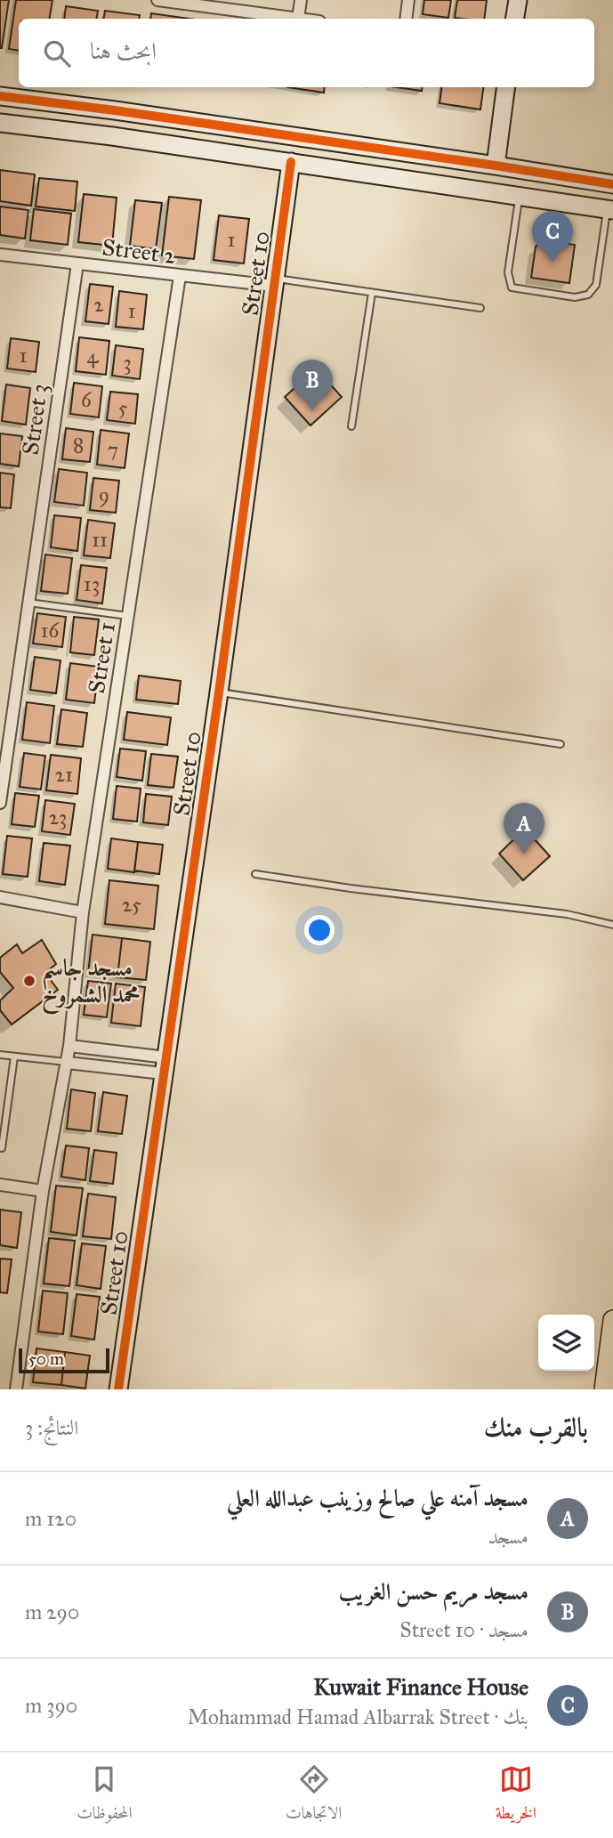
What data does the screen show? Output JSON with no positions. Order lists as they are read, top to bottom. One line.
{"streets":{"street":["Street 2","Street 10","Street 3","Street 1"]},"crossings":[["Street 2","Street 10"],["Street 2","Street 3"],["Street 2","Street 1"]],"places":["مسجد جاسم محمد الشمروخ"],"house_numbers":["1","2","1","1","4","3","6","5","8","7","9","11","13","16","21","23","25"],"scale_bar":"50 m","page":{"search":"ابحث هنا","pins":["C","B","A"],"scale":"50 m","heading":["بالقرب منك","النتائج: 3"],"list":[{"mark":"A","name":"مسجد آمنه علي صالح وزينب عبدالله العلي","note":"مسجد","value":"120 m"},{"mark":"B","name":"مسجد مريم حسن الغريب","note":"مسجد · Street 10","value":"290 m"},{"mark":"C","name":"Kuwait Finance House","note":"بنك · Mohammad Hamad Albarrak Street","value":"390 m"}],"nav":["الخريطة","الاتجاهات","المحفوظات"]}}
